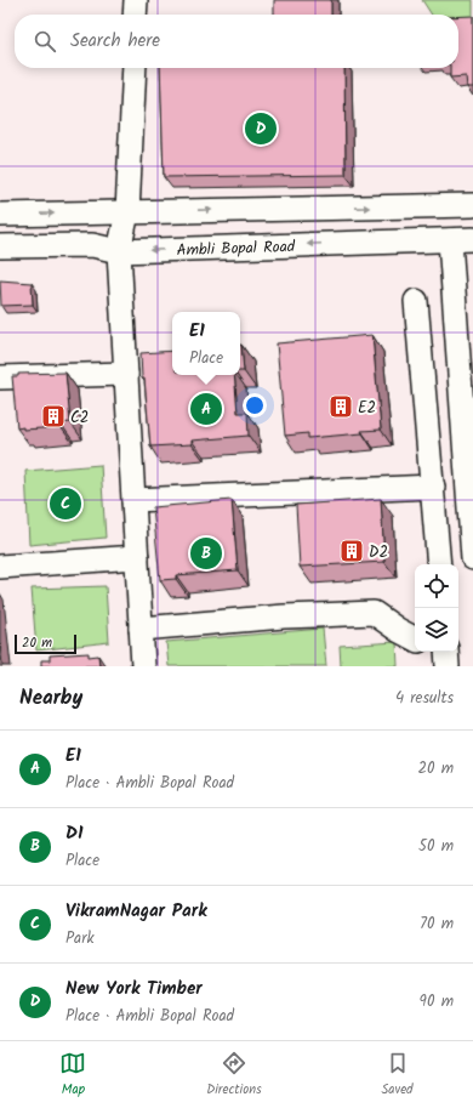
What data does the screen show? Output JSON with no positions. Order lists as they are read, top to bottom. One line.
{"streets":{"street":["Ambli Bopal Road"]},"places":{"building":["E2","C2","D2"]},"scale_bar":"20 m","page":{"search":"Search here","pins":["D","A","C","B"],"popup":["E1","Place"],"scale":"20 m","heading":["Nearby","4 results"],"list":[{"mark":"A","name":"E1","note":"Place · Ambli Bopal Road","value":"20 m"},{"mark":"B","name":"D1","note":"Place","value":"50 m"},{"mark":"C","name":"VikramNagar Park","note":"Park","value":"70 m"},{"mark":"D","name":"New York Timber","note":"Place · Ambli Bopal Road","value":"90 m"}],"nav":["Map","Directions","Saved"]}}
